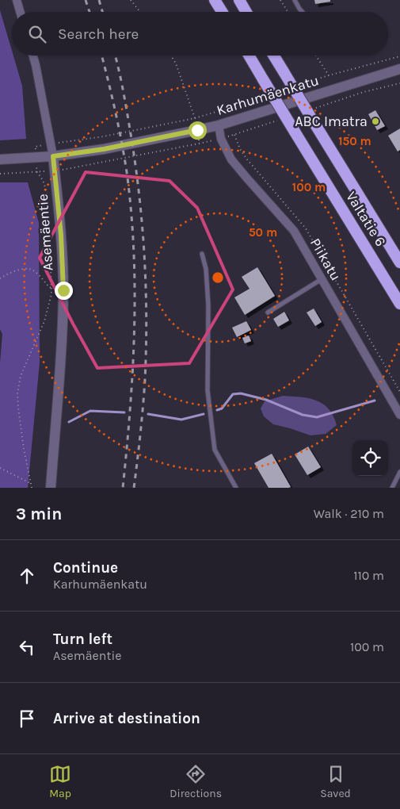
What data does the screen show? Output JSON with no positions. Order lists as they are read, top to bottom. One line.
{"streets":{"highway":["Valtatie 6"],"street":["Karhumäenkatu","Asemäentie","Piikatu"]},"crossings":[["Karhumäenkatu","Asemäentie"],["Karhumäenkatu","Piikatu"]],"places":["ABC Imatra"],"page":{"search":"Search here","heading":["3 min","Walk · 210 m"],"list":[["Continue","Karhumäenkatu","110 m"],["Turn left","Asemäentie","100 m"],"Arrive at destination"],"nav":["Map","Directions","Saved"]},"rings":["150 m","100 m","50 m"]}
